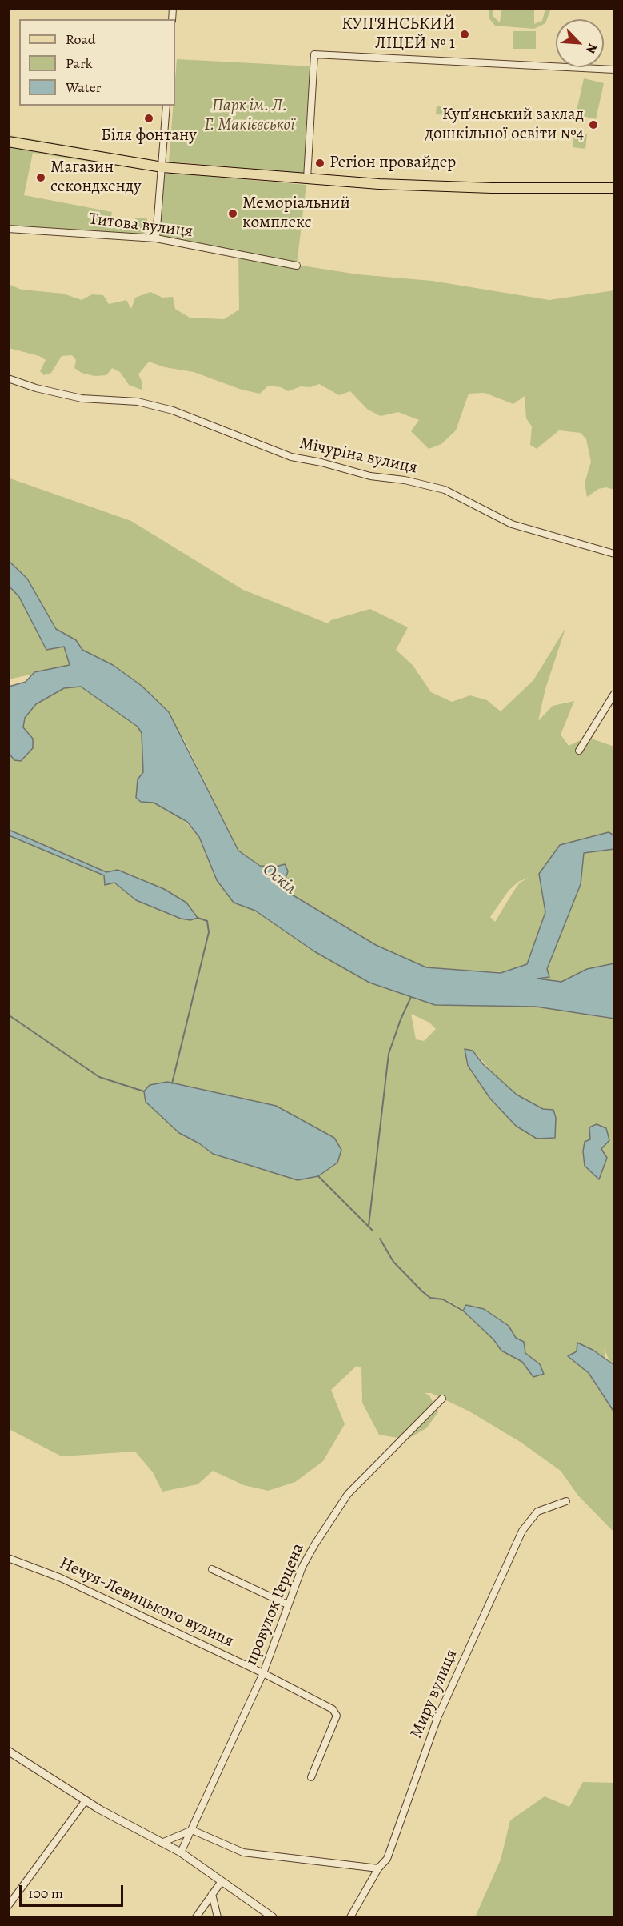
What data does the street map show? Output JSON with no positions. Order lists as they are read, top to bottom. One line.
{"streets":{"street":["Титова вулиця","Мічуріна вулиця","Нечуя-Левицького вулиця","провулок Герцена","Миру вулиця"]},"crossings":[["Нечуя-Левицького вулиця","провулок Герцена"]],"water":["Оскіл"],"parks":["Парк ім. Л. Г. Макієвської"],"places":["КУП'ЯНСЬКИЙ ЛІЦЕЙ № 1","Біля фонтану","Куп'янський заклад дошкільної освіти №4","Регіон провайдер","Магазин секондхенду","Меморіальний комплекс"],"legend":["Road","Park","Water"],"scale_bar":"100 m","north":"bottom right"}
